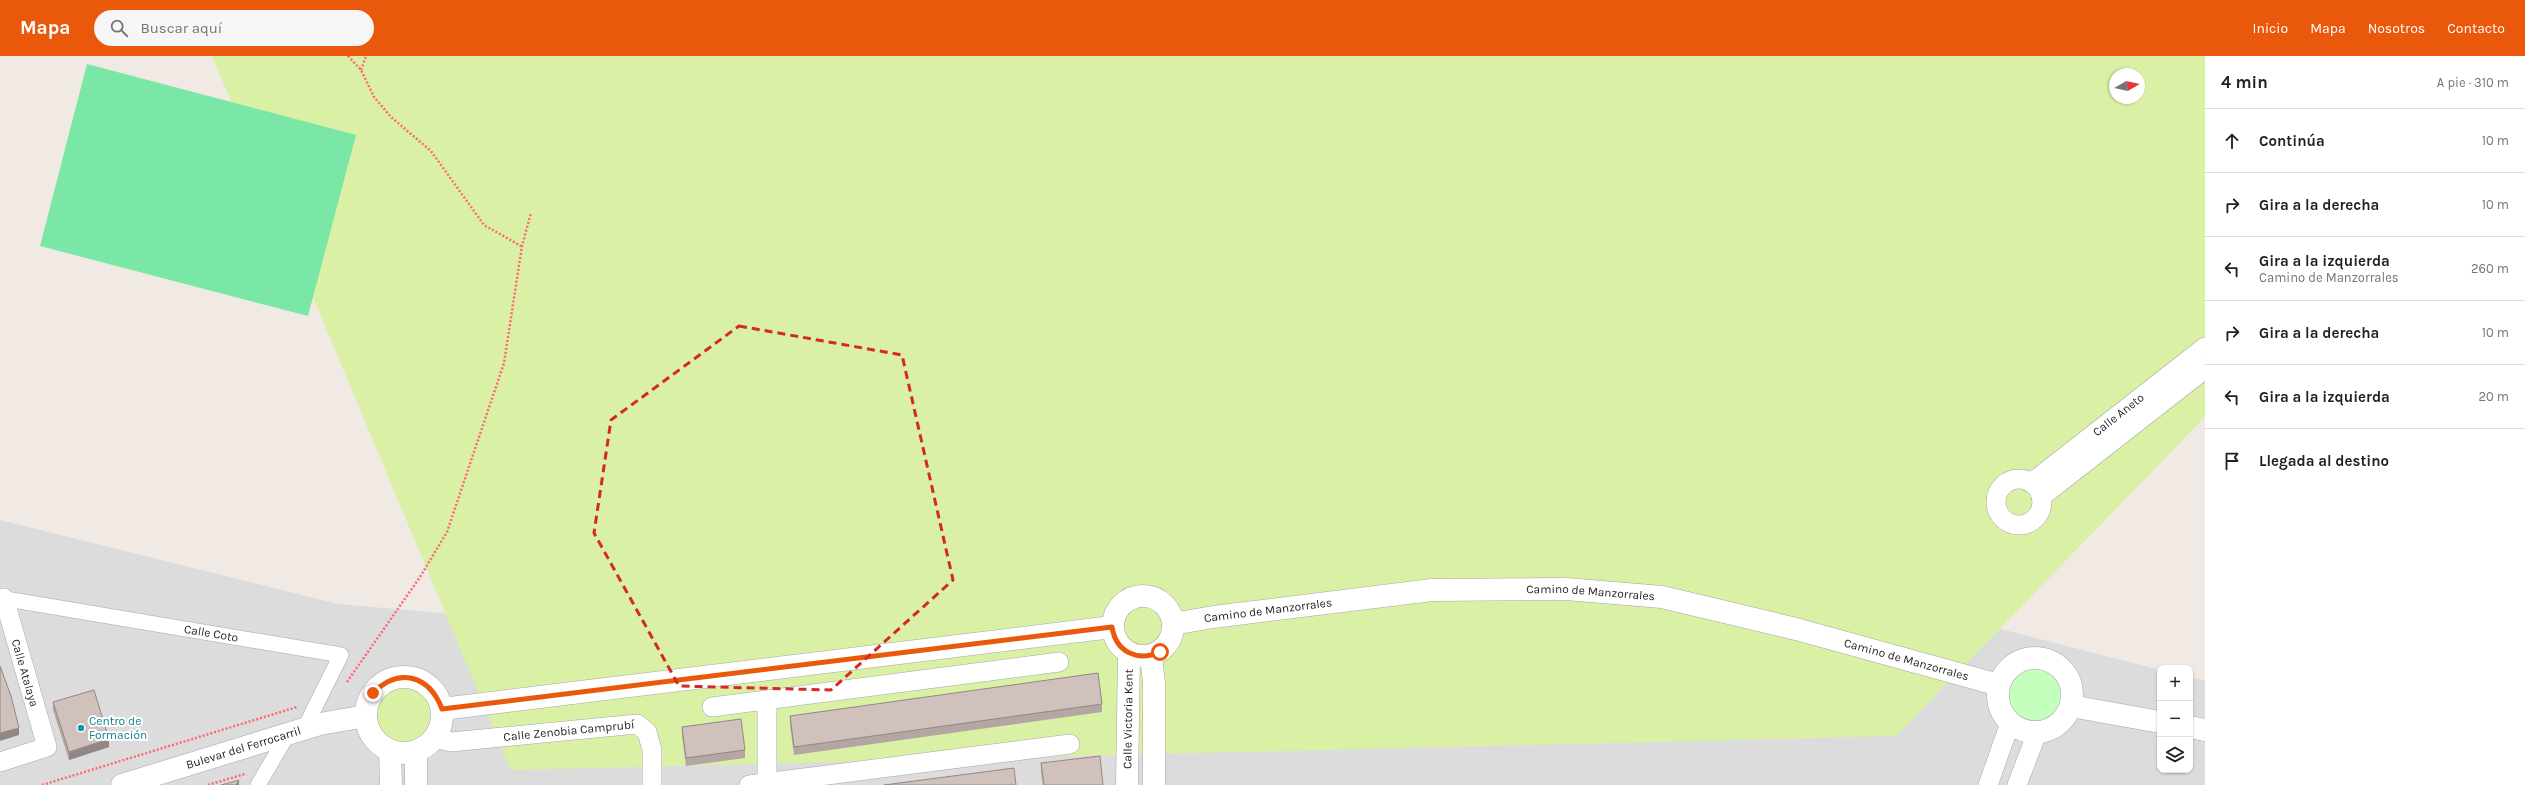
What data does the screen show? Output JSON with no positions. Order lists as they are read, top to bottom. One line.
{"streets":{"street":["Calle Aneto","Camino de Manzorrales","Calle Coto","Calle Atalaya","Calle Victoria Kent","Calle Zenobia Camprubí","Bulevar del Ferrocarril"]},"crossings":[["Camino de Manzorrales","Calle Victoria Kent"],["Calle Coto","Calle Atalaya"],["Calle Coto","Bulevar del Ferrocarril"],["Calle Zenobia Camprubí","Bulevar del Ferrocarril"]],"places":["Centro de Formación"],"north":"right","page":{"header":"Mapa","search":"Buscar aquí","nav":["Inicio","Mapa","Nosotros","Contacto"],"heading":["4 min","A pie · 310 m"],"list":[["Continúa","10 m"],["Gira a la derecha","10 m"],["Gira a la izquierda","Camino de Manzorrales","260 m"],["Gira a la derecha","10 m"],["Gira a la izquierda","20 m"],"Llegada al destino"],"map_buttons":["+","−"]}}
